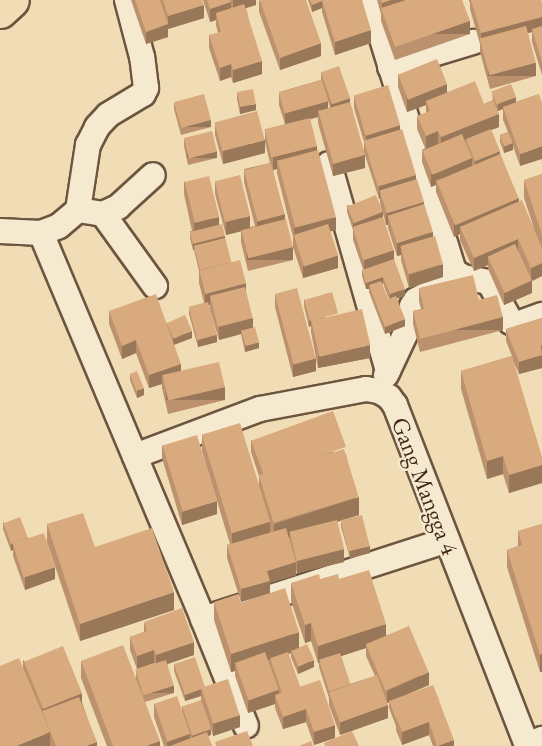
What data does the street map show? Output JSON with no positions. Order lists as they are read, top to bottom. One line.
{"streets":{"street":["Gang Mangga 4"]}}
